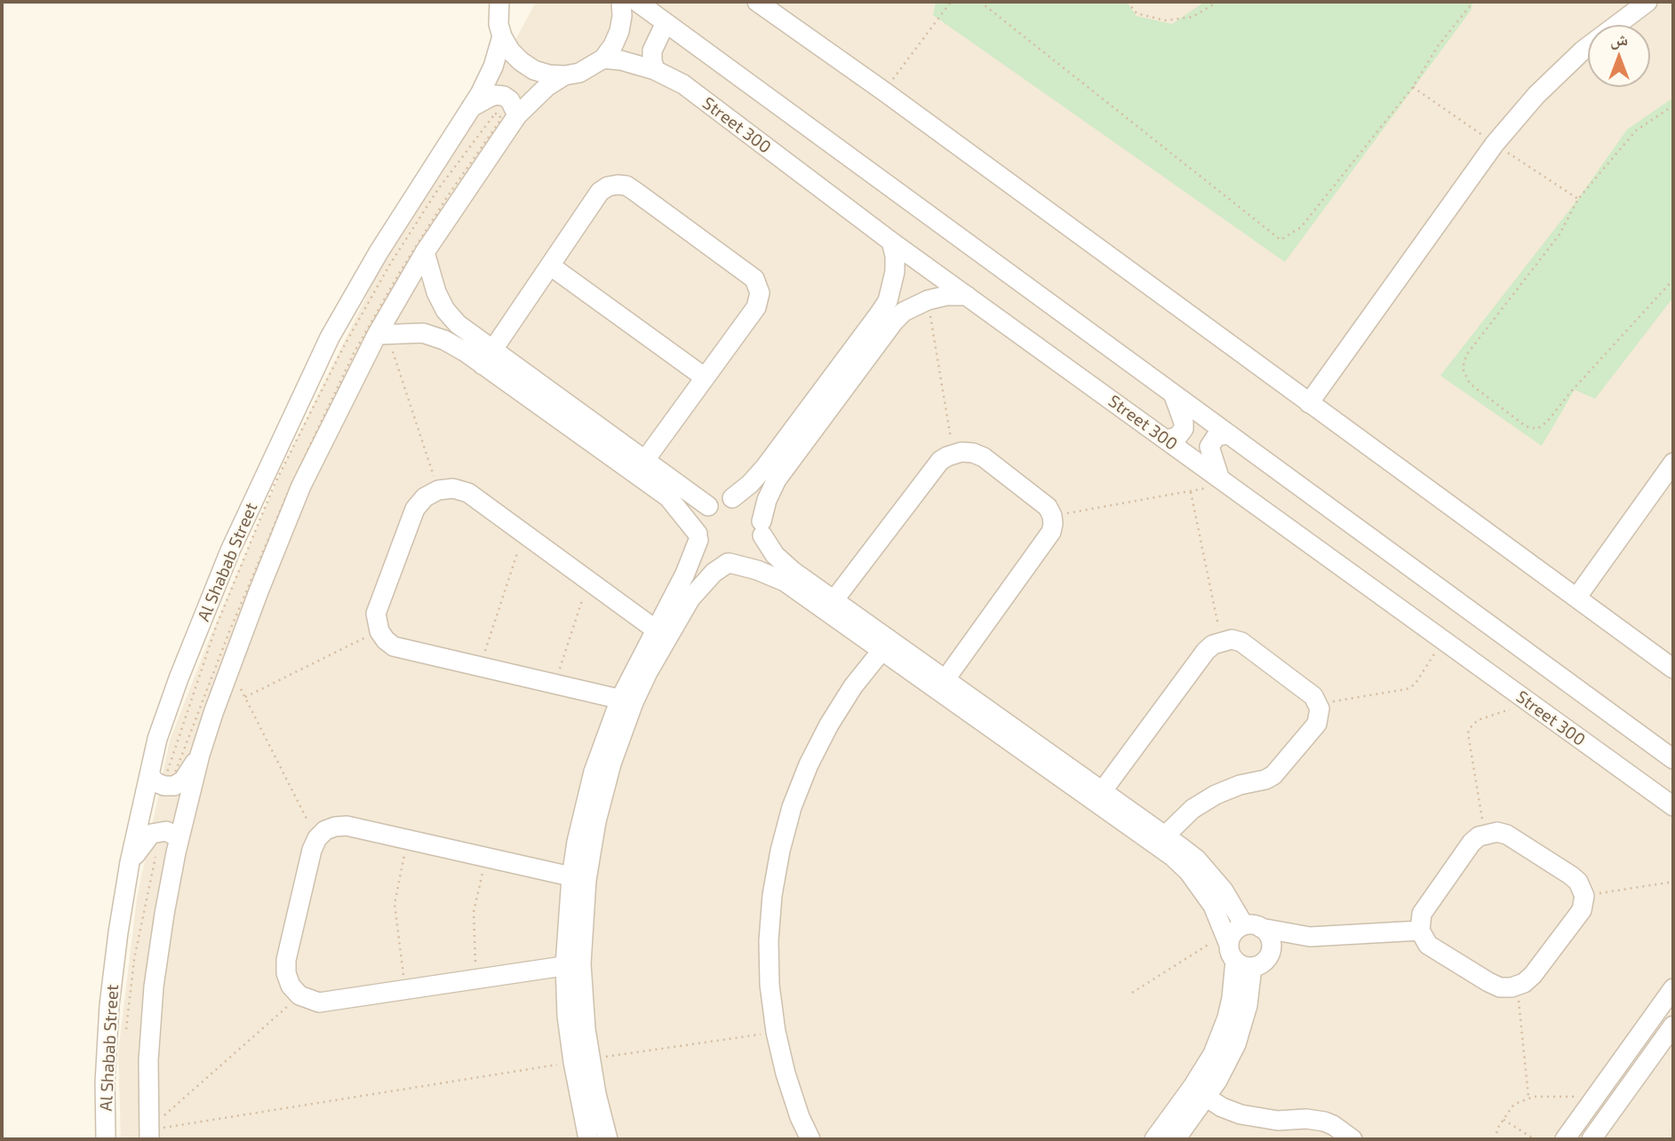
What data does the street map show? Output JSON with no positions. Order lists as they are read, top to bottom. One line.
{"streets":{"street":["Street 300","Al Shabab Street"]},"north":"top"}
